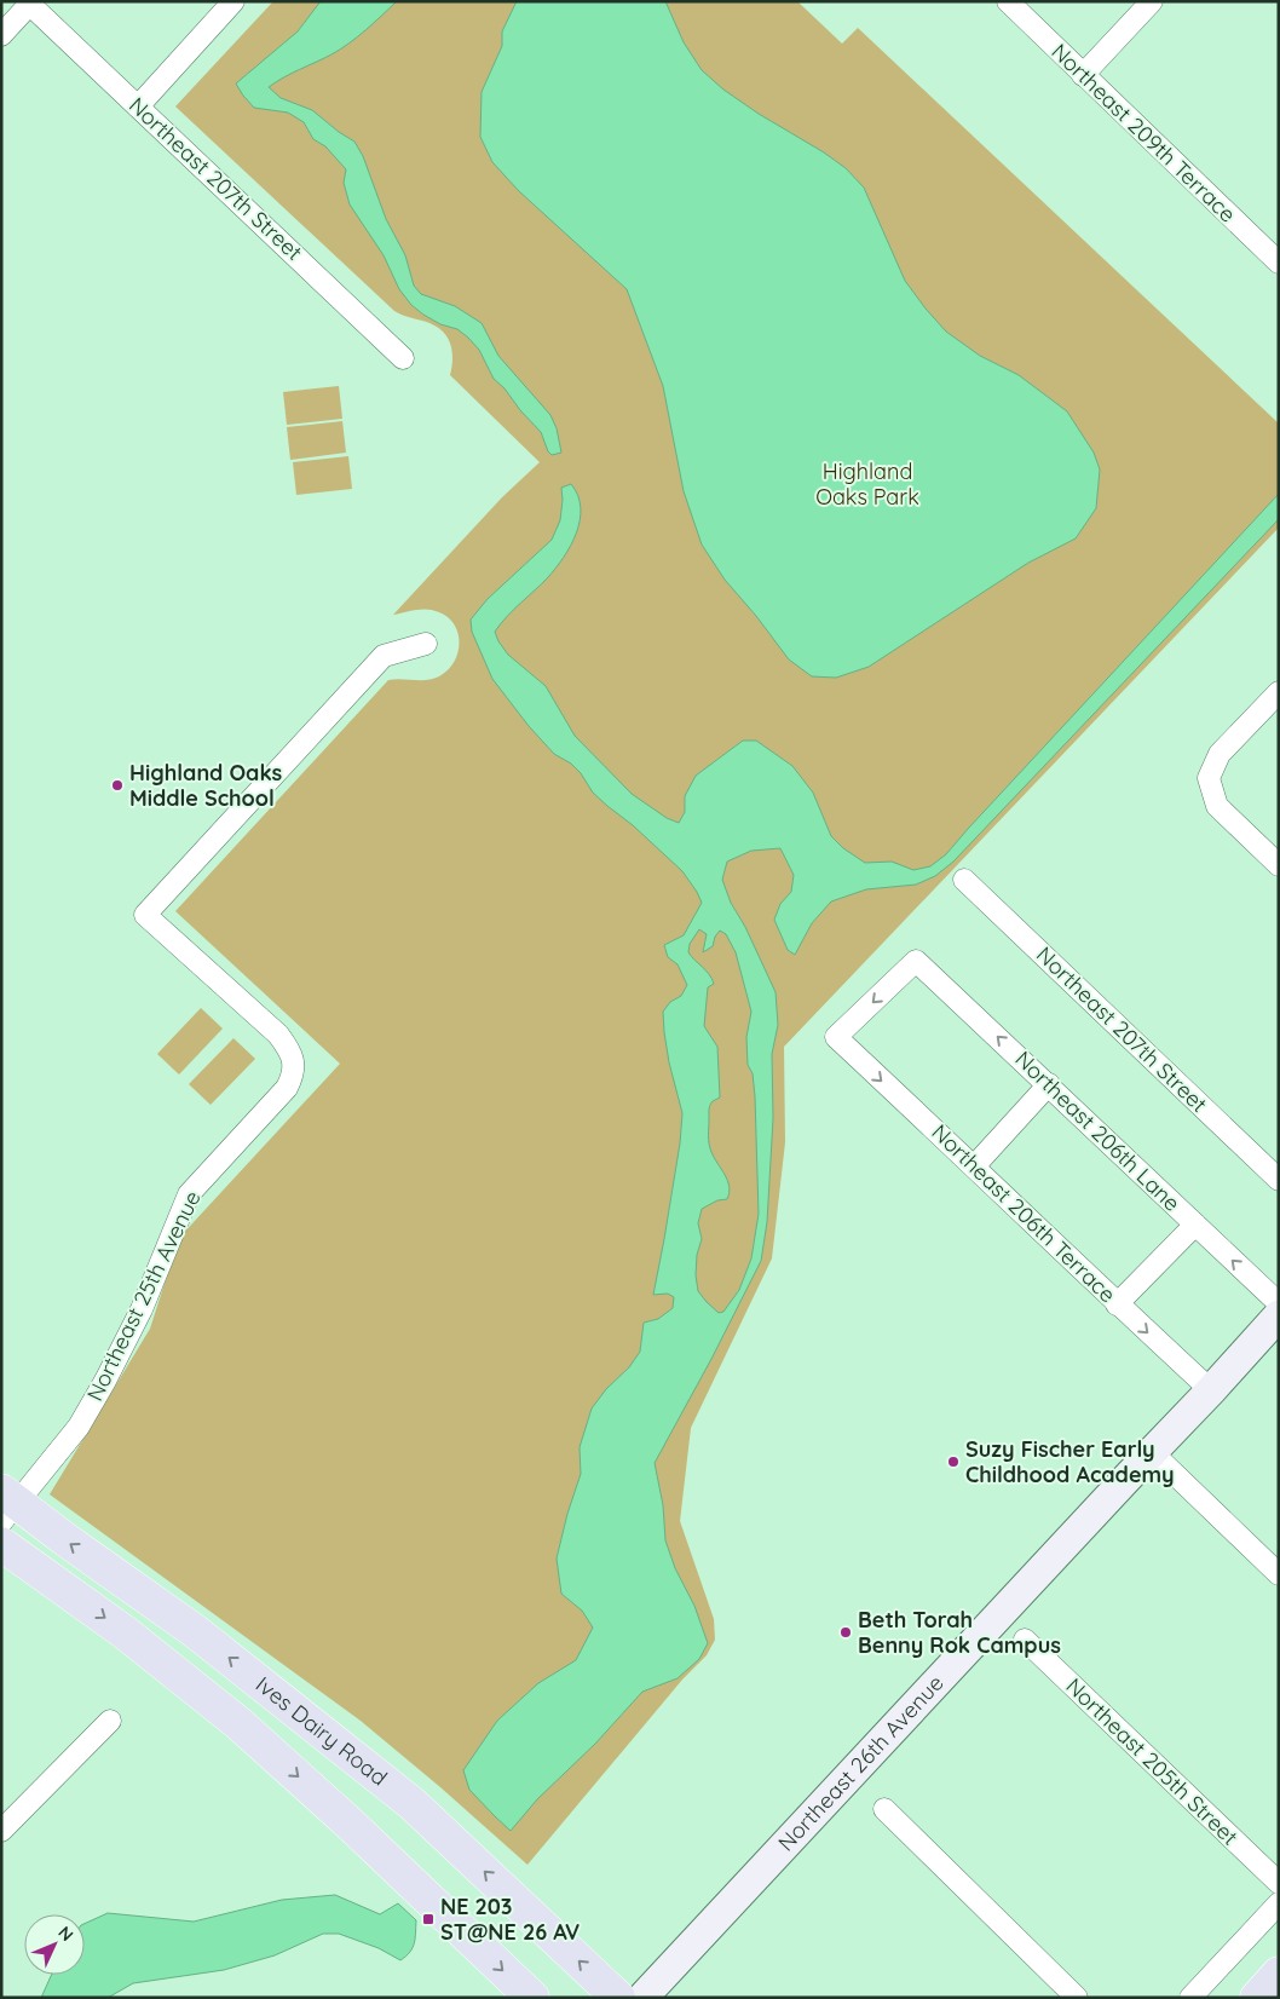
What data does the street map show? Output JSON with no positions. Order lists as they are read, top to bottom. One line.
{"streets":{"main road":["Ives Dairy Road"],"street":["Northeast 209th Terrace","Northeast 207th Street","Northeast 206th Lane","Northeast 206th Terrace","Northeast 25th Avenue","Northeast 205th Street","Northeast 26th Avenue"]},"crossings":[["Northeast 206th Lane","Northeast 206th Terrace"],["Northeast 206th Terrace","Northeast 26th Avenue"],["Northeast 25th Avenue","Ives Dairy Road"]],"one_way":["Northeast 206th Terrace"],"parks":["Highland Oaks Park"],"places":{"other":["Highland Oaks Middle School","Suzy Fischer Early Childhood Academy","Beth Torah Benny Rok Campus"],"transit":["NE 203 ST@NE 26 AV"]},"north":"top right"}
